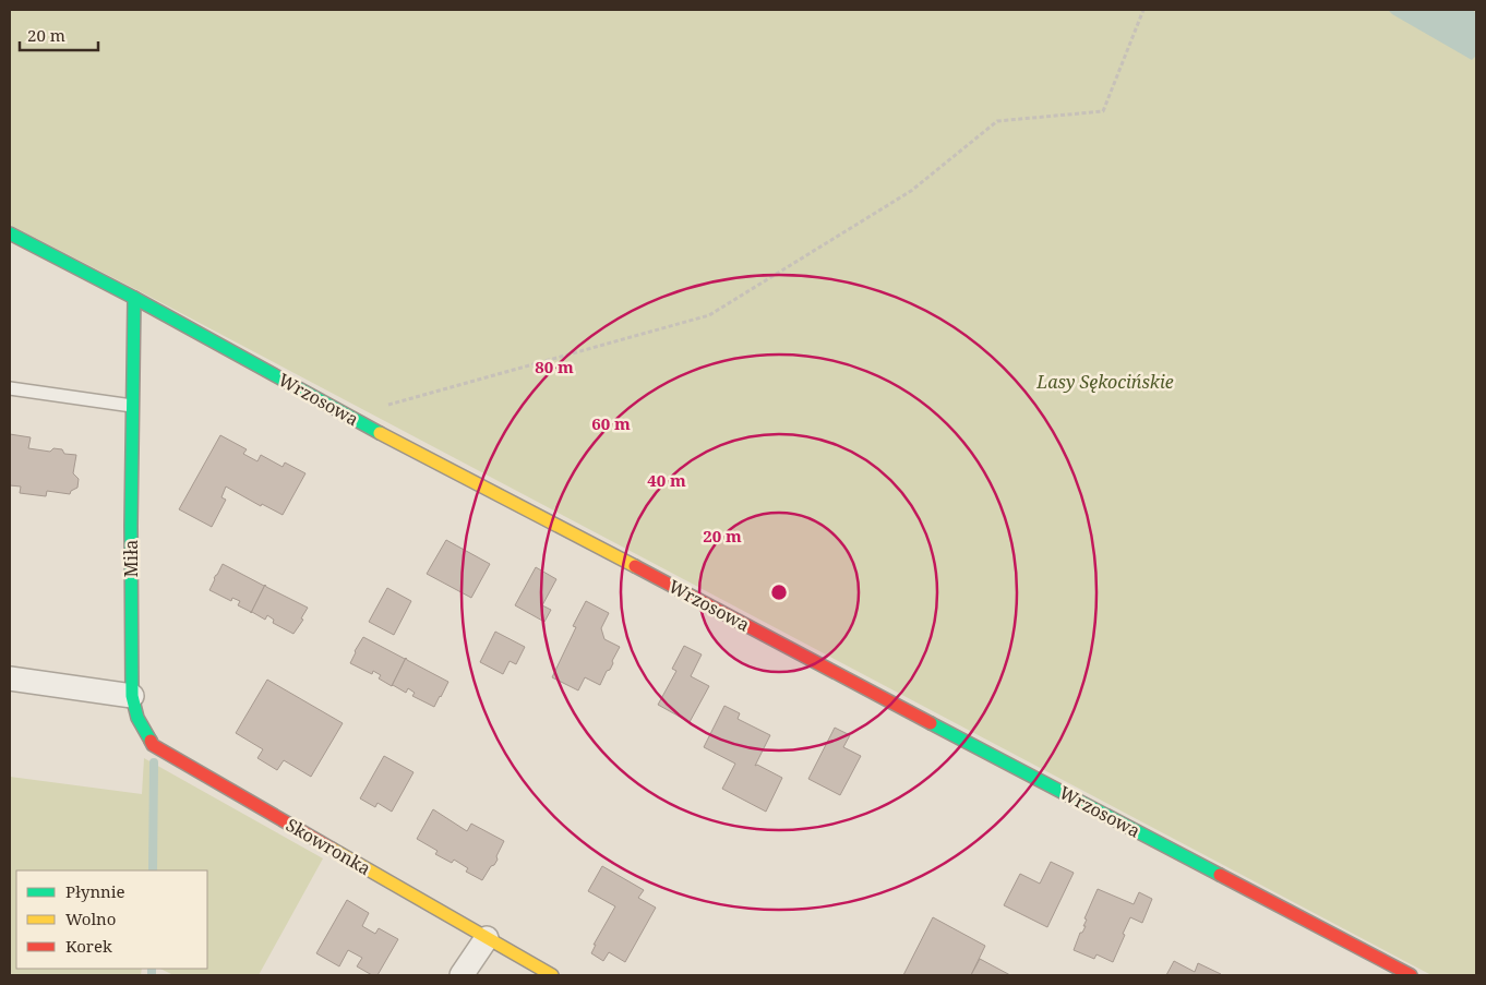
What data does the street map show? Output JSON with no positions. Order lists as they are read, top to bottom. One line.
{"streets":{"street":["Wrzosowa","Miła","Skowronka"]},"crossings":[["Wrzosowa","Miła"],["Miła","Skowronka"]],"parks":["Lasy Sękocińskie"],"legend":["Płynnie","Wolno","Korek"],"scale_bar":"20 m","rings":["80 m","60 m","40 m","20 m"]}
